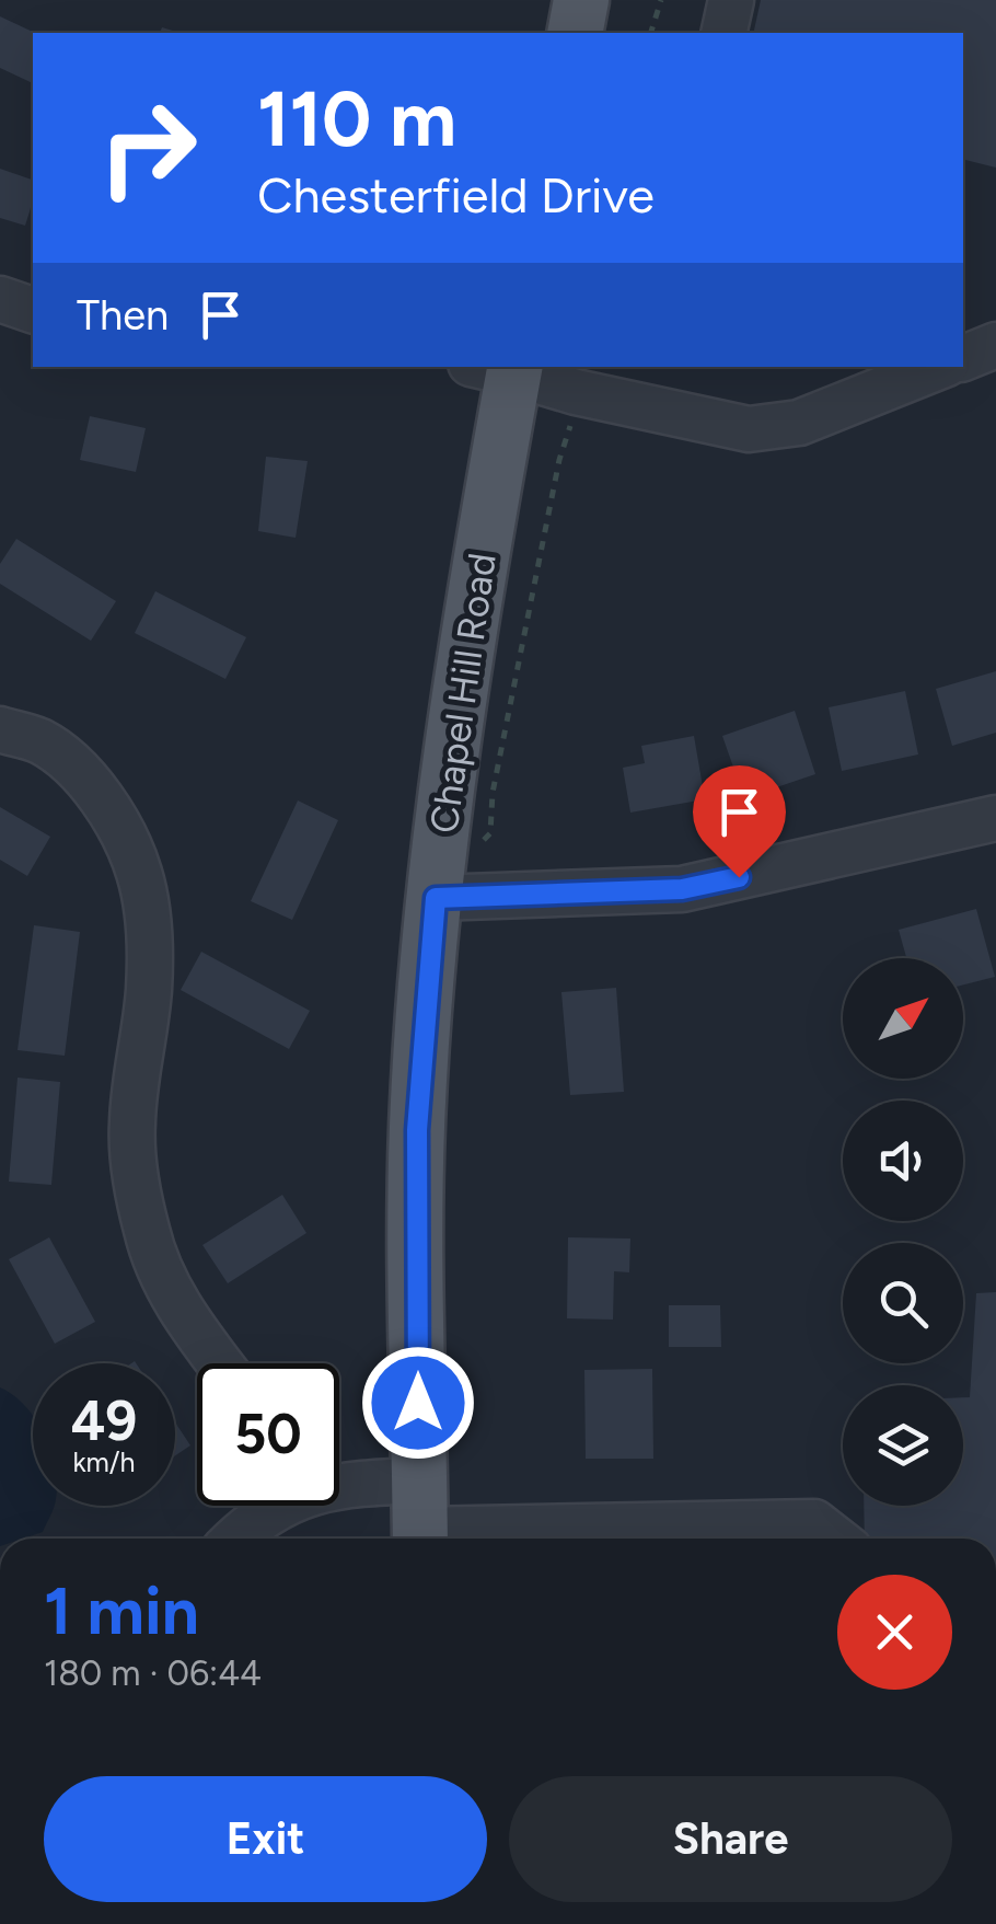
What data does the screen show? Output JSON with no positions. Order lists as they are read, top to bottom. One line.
{"streets":{"main road":["Chapel Hill Road"]},"north":"top right","page":{"turn":["110 m","Chesterfield Drive"],"then":"Then","speed":"49 km/h","limit":"50","heading":["1 min","180 m · 06:44"],"buttons":["Exit","Share"]}}
